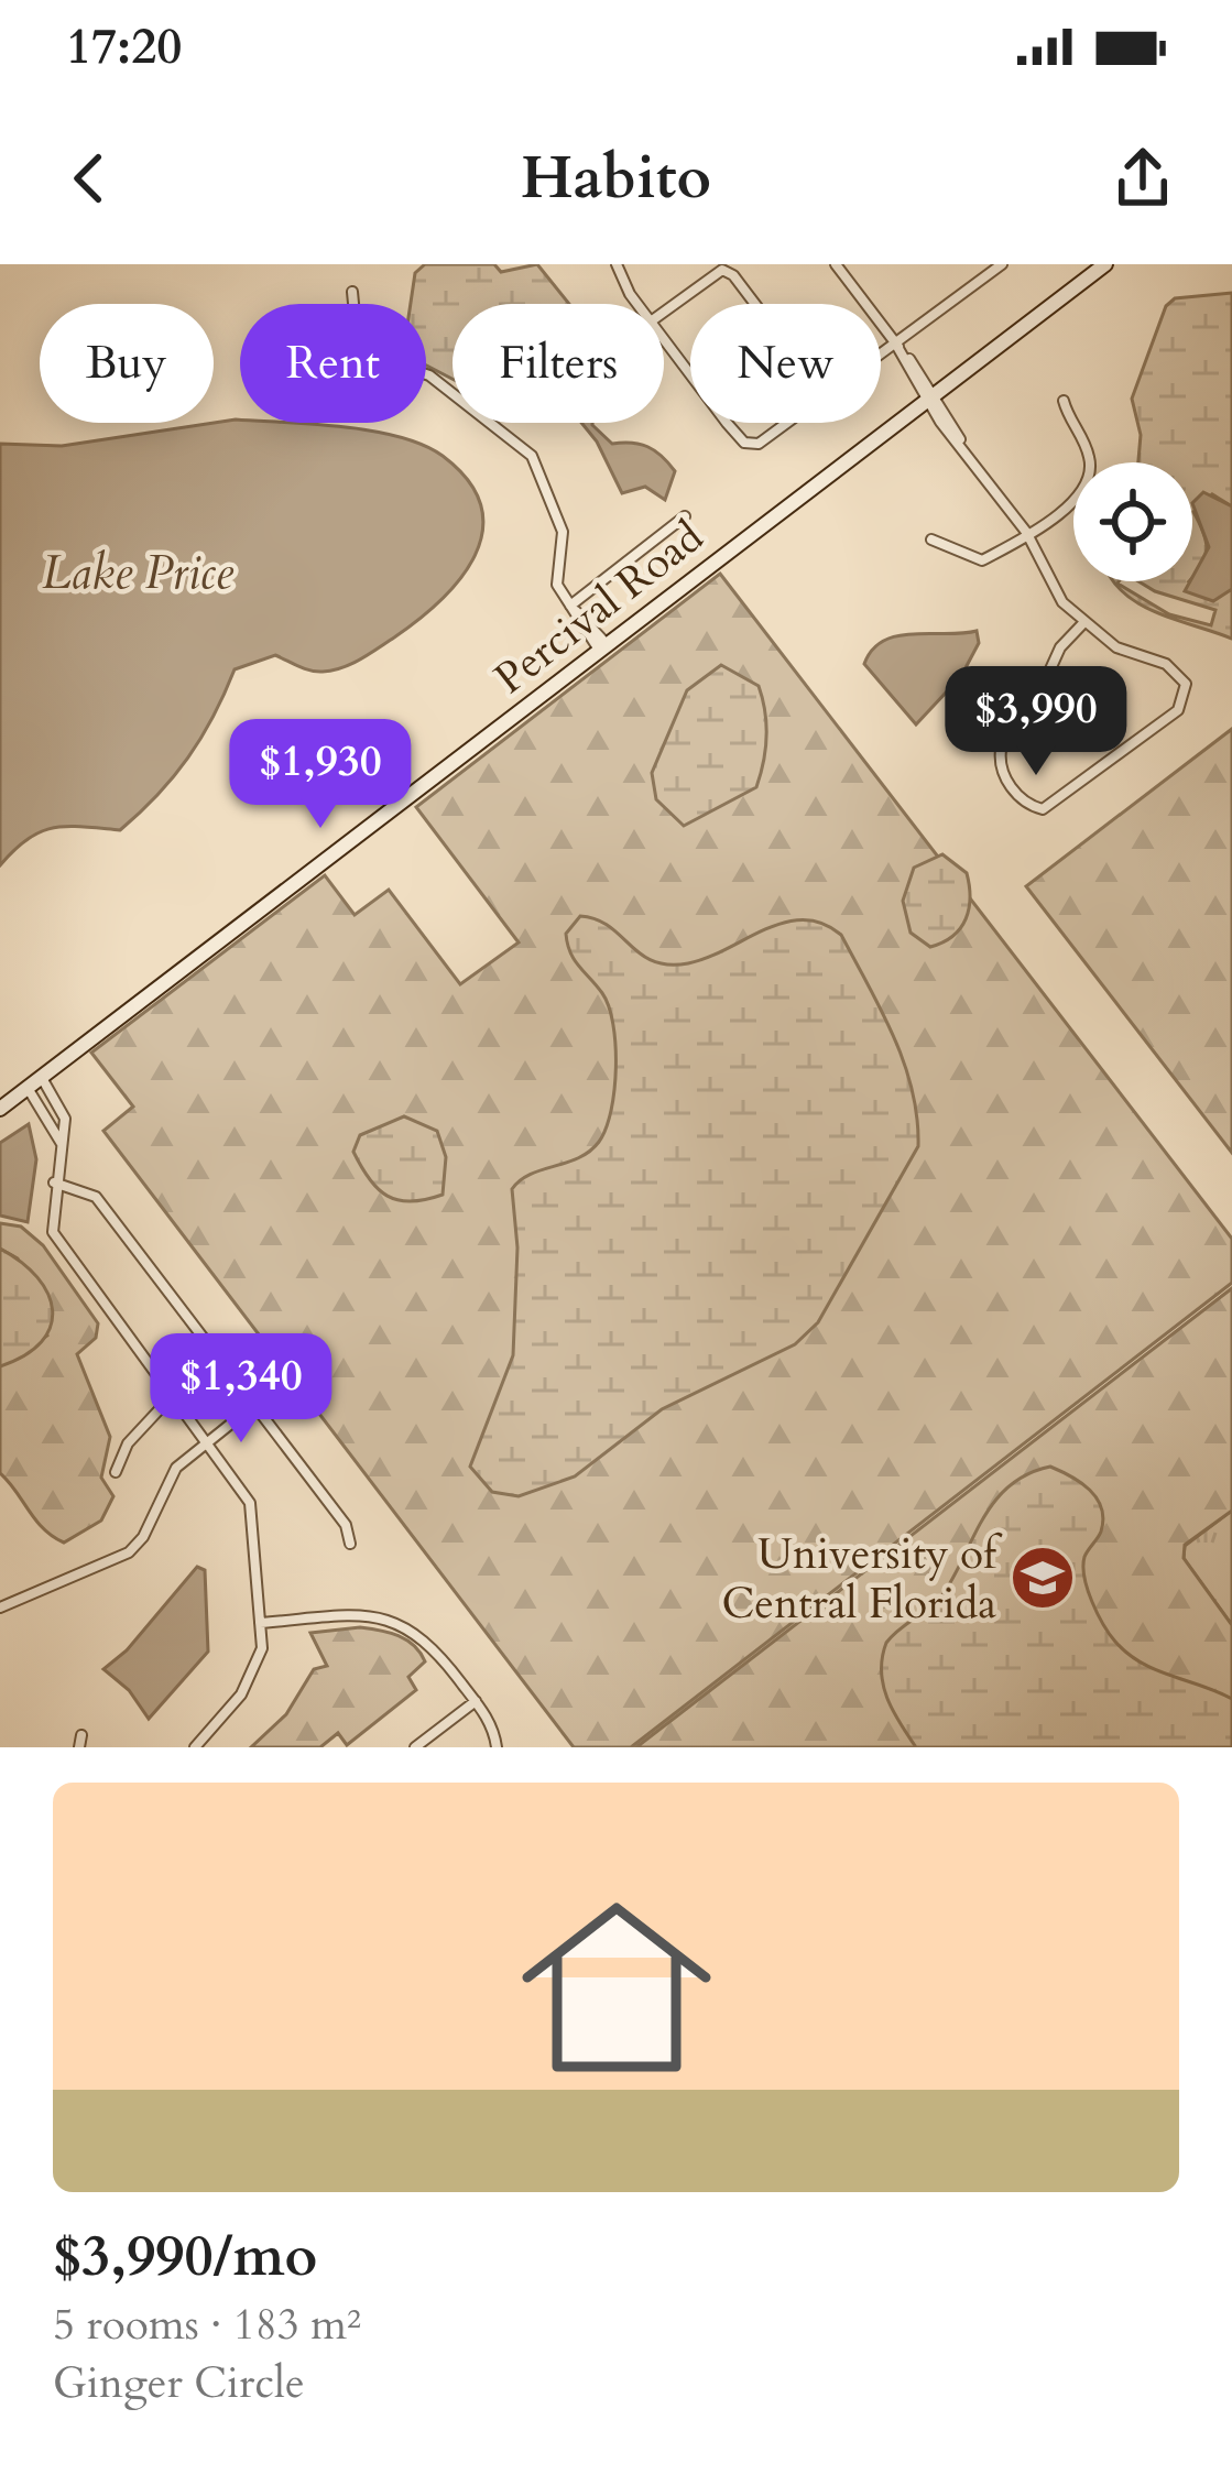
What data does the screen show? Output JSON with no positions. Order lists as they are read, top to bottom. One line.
{"streets":{"street":["Percival Road"]},"water":["Lake Price"],"places":{"school or university":["University of Central Florida"]},"page":{"status":"17:20","header":"Habito","chip":["Buy","Rent","Filters","New"],"price":["$3,990","$1,930","$1,340"],"list":[{"name":"$3,990/mo","note":"5 rooms · 183 m² · Ginger Circle"}]}}
